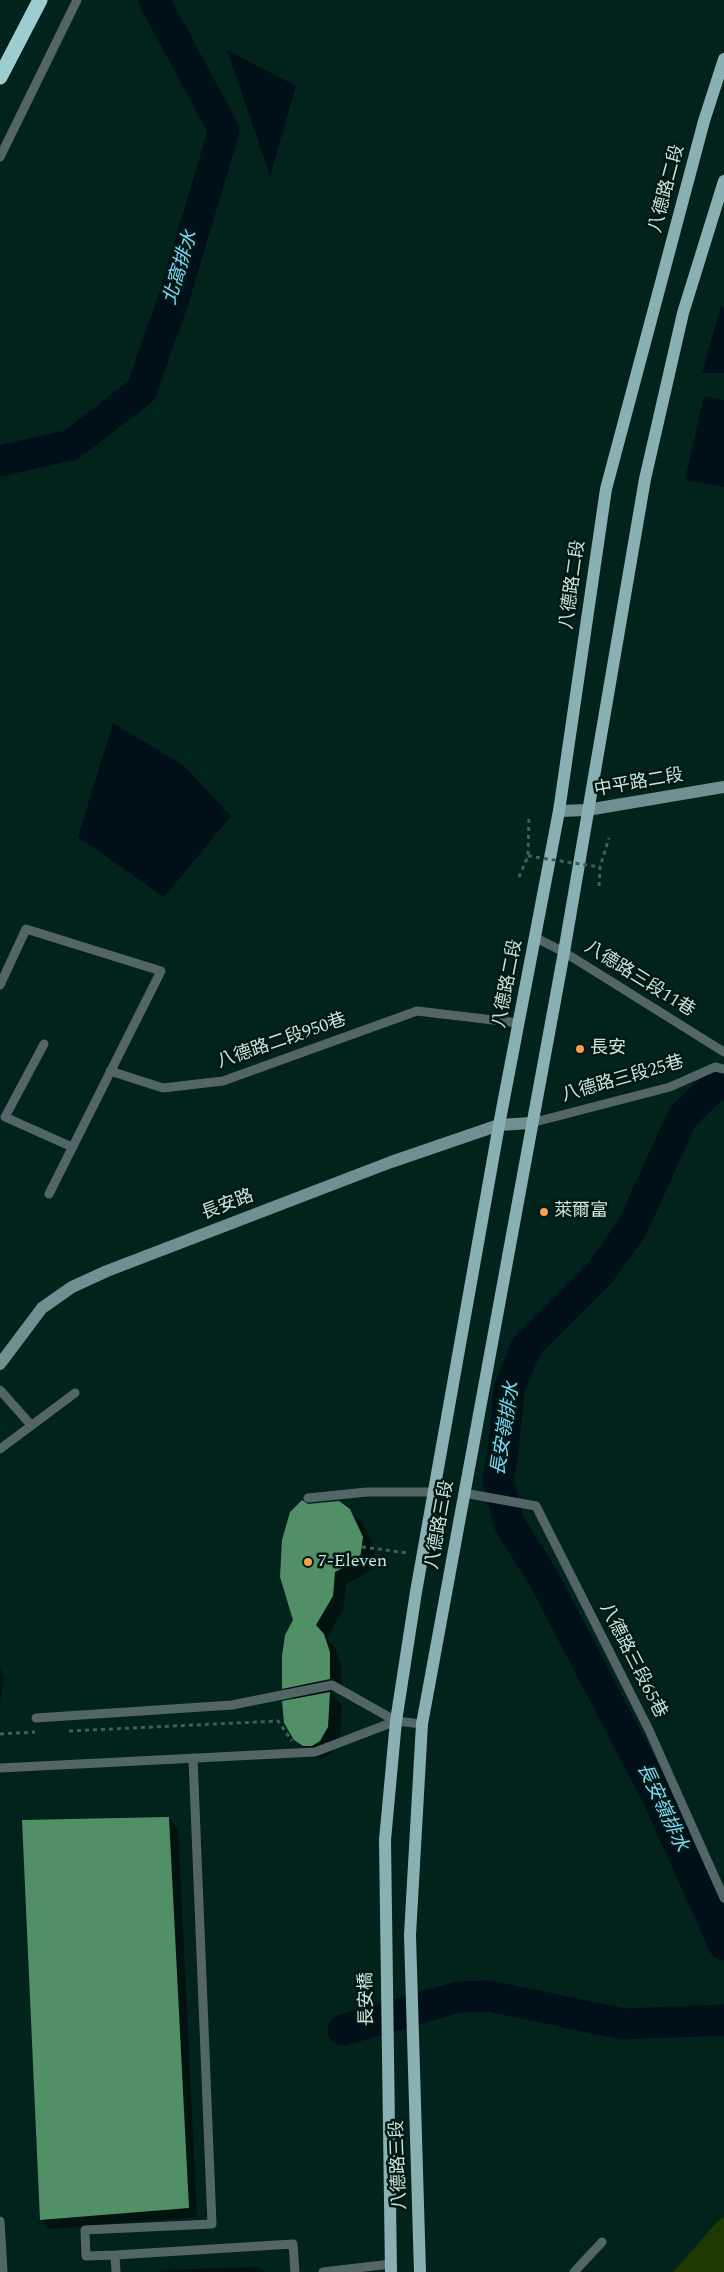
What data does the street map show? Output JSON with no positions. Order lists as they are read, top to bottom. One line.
{"streets":{"main road":["八德路二段","八德路三段","長安橋"],"street":["中平路二段","長安路"],"lane":["八德路三段11巷","八德路二段950巷","八德路三段25巷","八德路三段65巷"]},"crossings":[["八德路二段","中平路二段"],["八德路二段","八德路三段11巷"],["八德路二段","八德路二段950巷"],["八德路二段","長安路"],["八德路二段","八德路三段"],["八德路三段25巷","長安路"],["八德路三段25巷","八德路三段"],["長安路","八德路三段"],["八德路三段","八德路三段65巷"],["八德路三段","長安橋"]],"water":["北窩排水","長安嶺排水"],"places":["長安","萊爾富","7-Eleven"]}
